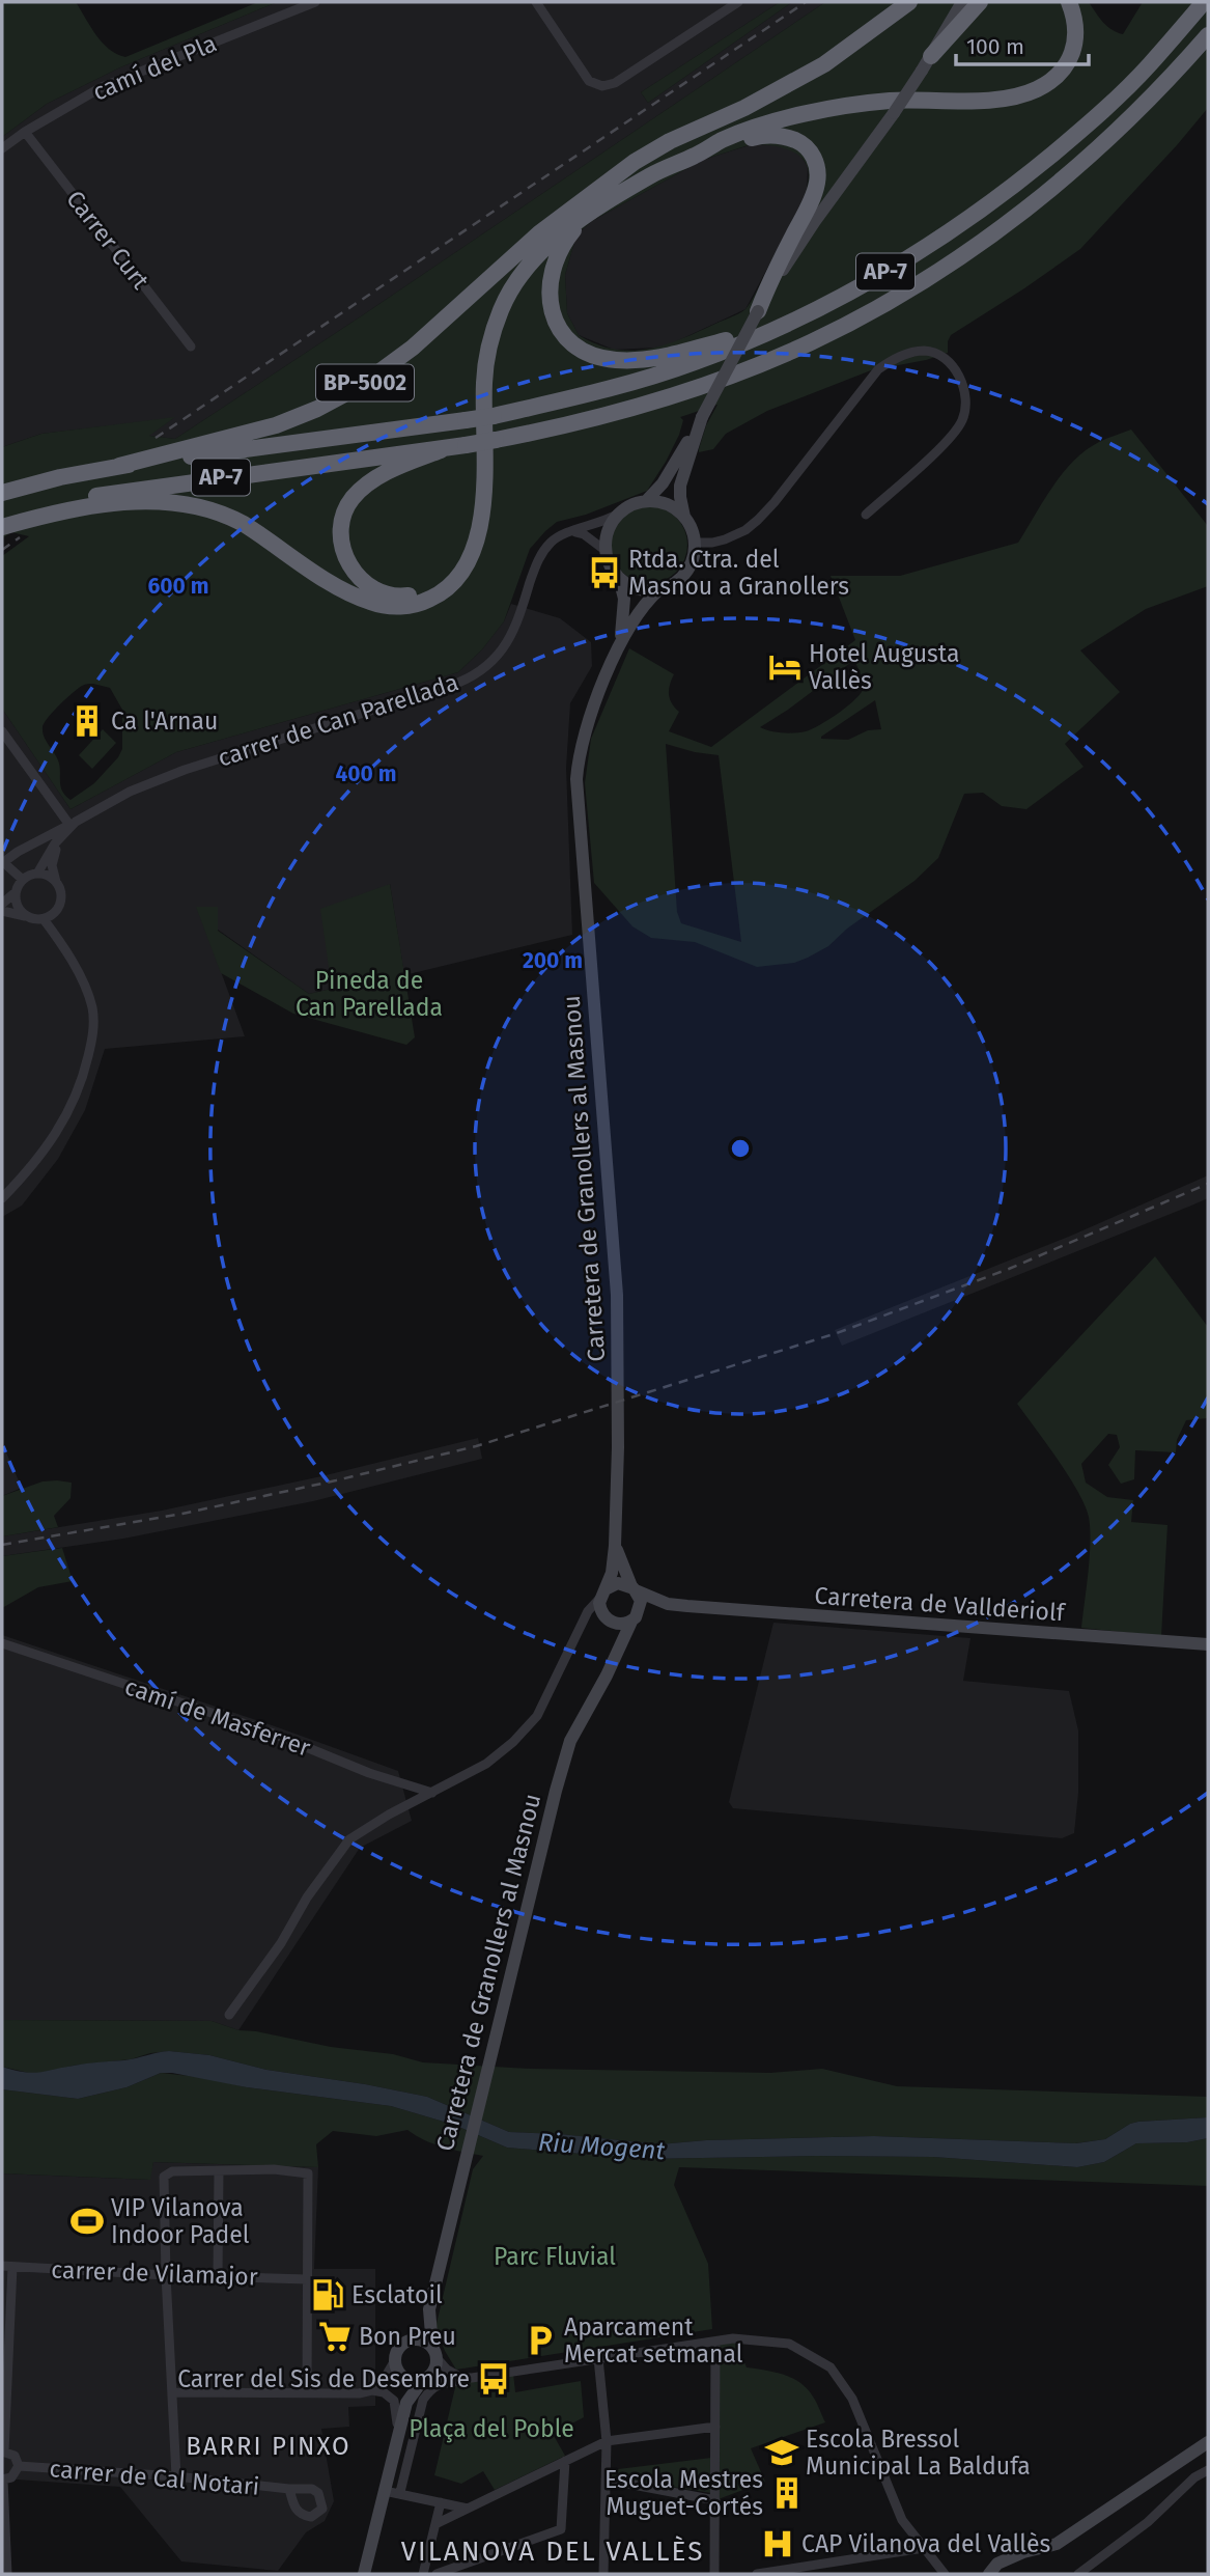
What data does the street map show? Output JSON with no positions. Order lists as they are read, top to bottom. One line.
{"streets":{"highway":["AP-7","BP-5002"],"main road":["Carretera de Granollers al Masnou","Carretera de Vallderiolf"],"street":["camí del Pla","Carrer Curt","carrer de Can Parellada","camí de Masferrer","carrer de Vilamajor","carrer de Cal Notari"]},"crossings":[["camí del Pla","Carrer Curt"],["AP-7","BP-5002"],["carrer de Can Parellada","Carretera de Granollers al Masnou"],["Carretera de Granollers al Masnou","Carretera de Vallderiolf"]],"districts":["BARRI PINXO","VILANOVA DEL VALLÈS"],"water":["Riu Mogent"],"parks":["Pineda de Can Parellada","Parc Fluvial","Plaça del Poble"],"places":{"bus stop":["Rtda. Ctra. del Masnou a Granollers","Carrer del Sis de Desembre"],"hotel":["Hotel Augusta Vallès"],"building":["Ca l'Arnau","Escola Mestres Muguet-Cortés"],"sports":["VIP Vilanova Indoor Padel"],"fuel station":["Esclatoil"],"supermarket":["Bon Preu"],"parking":["Aparcament Mercat setmanal"],"school or university":["Escola Bressol Municipal La Baldufa"],"hospital":["CAP Vilanova del Vallès"]},"scale_bar":"100 m","rings":["600 m","400 m","200 m"]}
